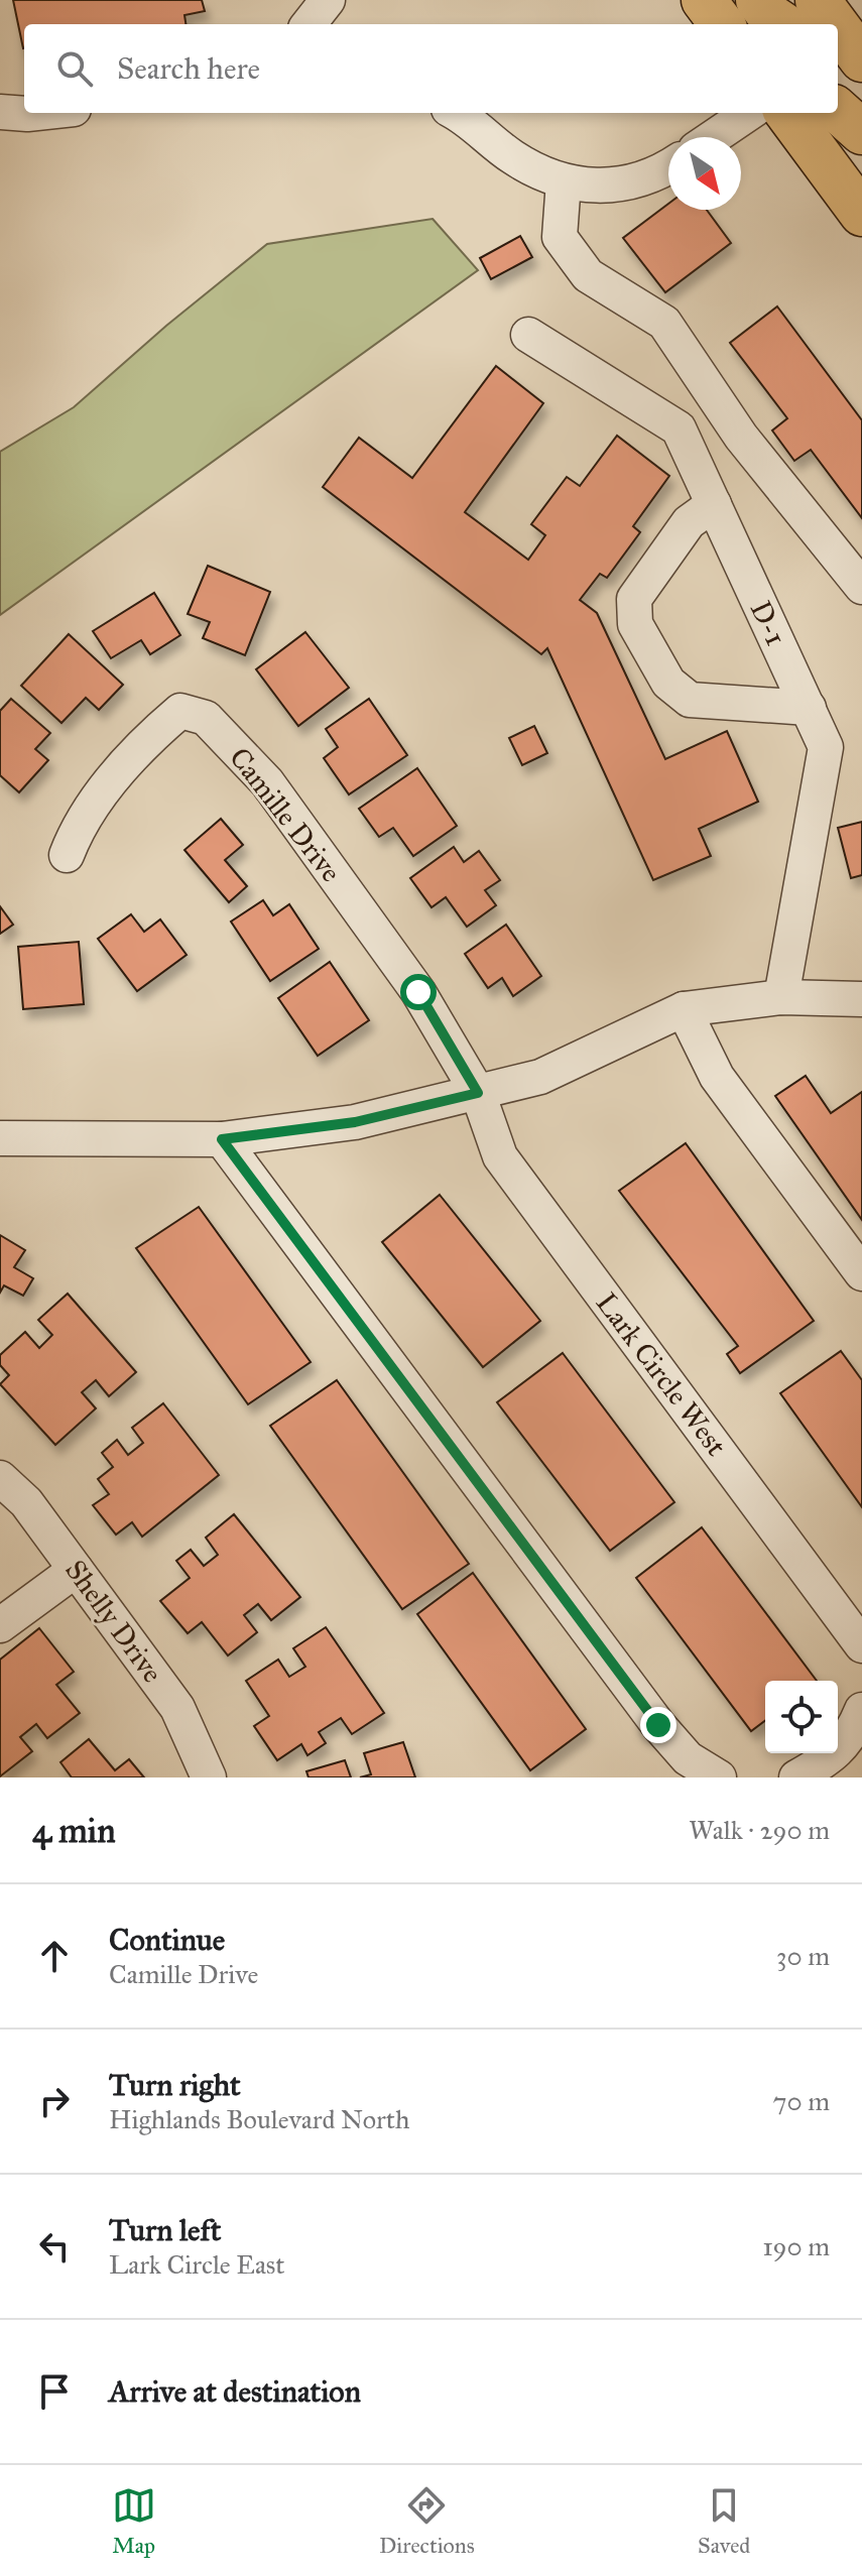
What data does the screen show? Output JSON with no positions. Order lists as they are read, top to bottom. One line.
{"streets":{"street":["D-1","Camille Drive","Lark Circle West","Shelly Drive"]},"crossings":[["Camille Drive","Lark Circle West"]],"north":"bottom right","page":{"search":"Search here","heading":["4 min","Walk · 290 m"],"list":[["Continue","Camille Drive","30 m"],["Turn right","Highlands Boulevard North","70 m"],["Turn left","Lark Circle East","190 m"],"Arrive at destination"],"nav":["Map","Directions","Saved"]}}
